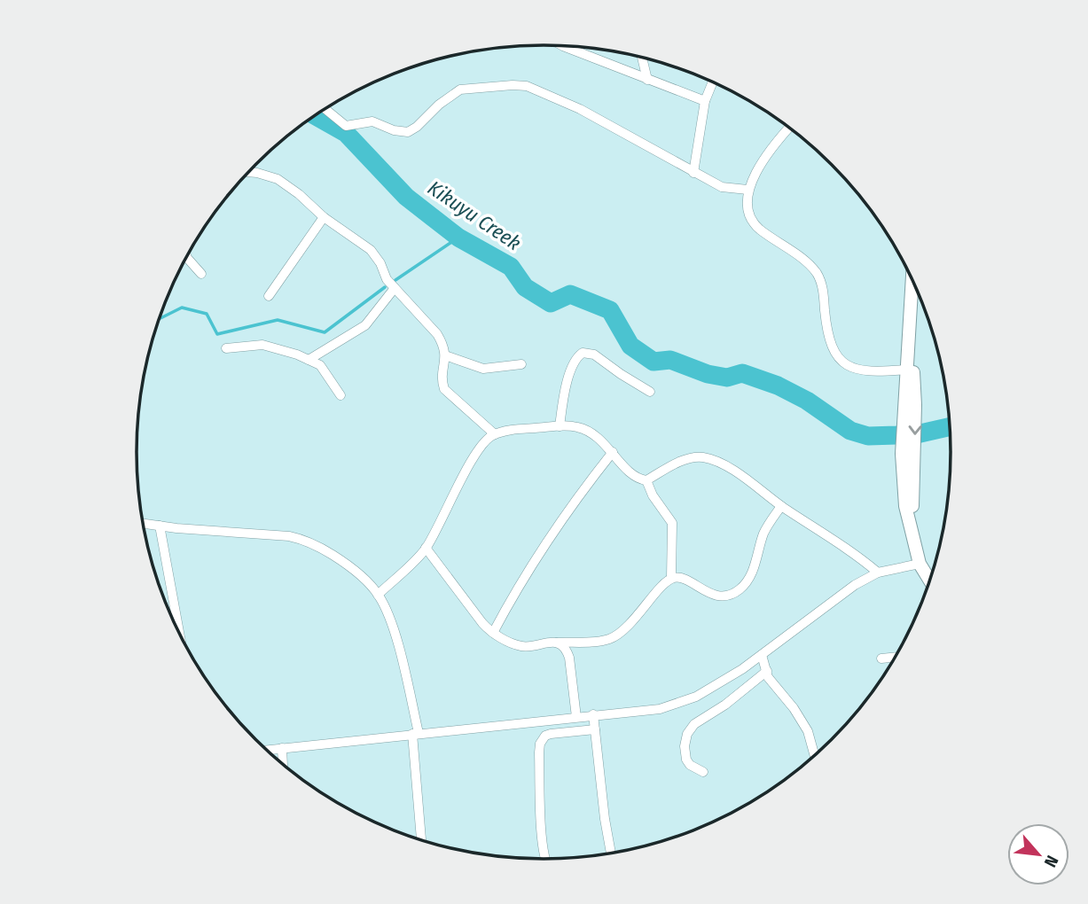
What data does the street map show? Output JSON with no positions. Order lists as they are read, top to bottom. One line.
{"water":["Kikuyu Creek"],"north":"bottom right"}
